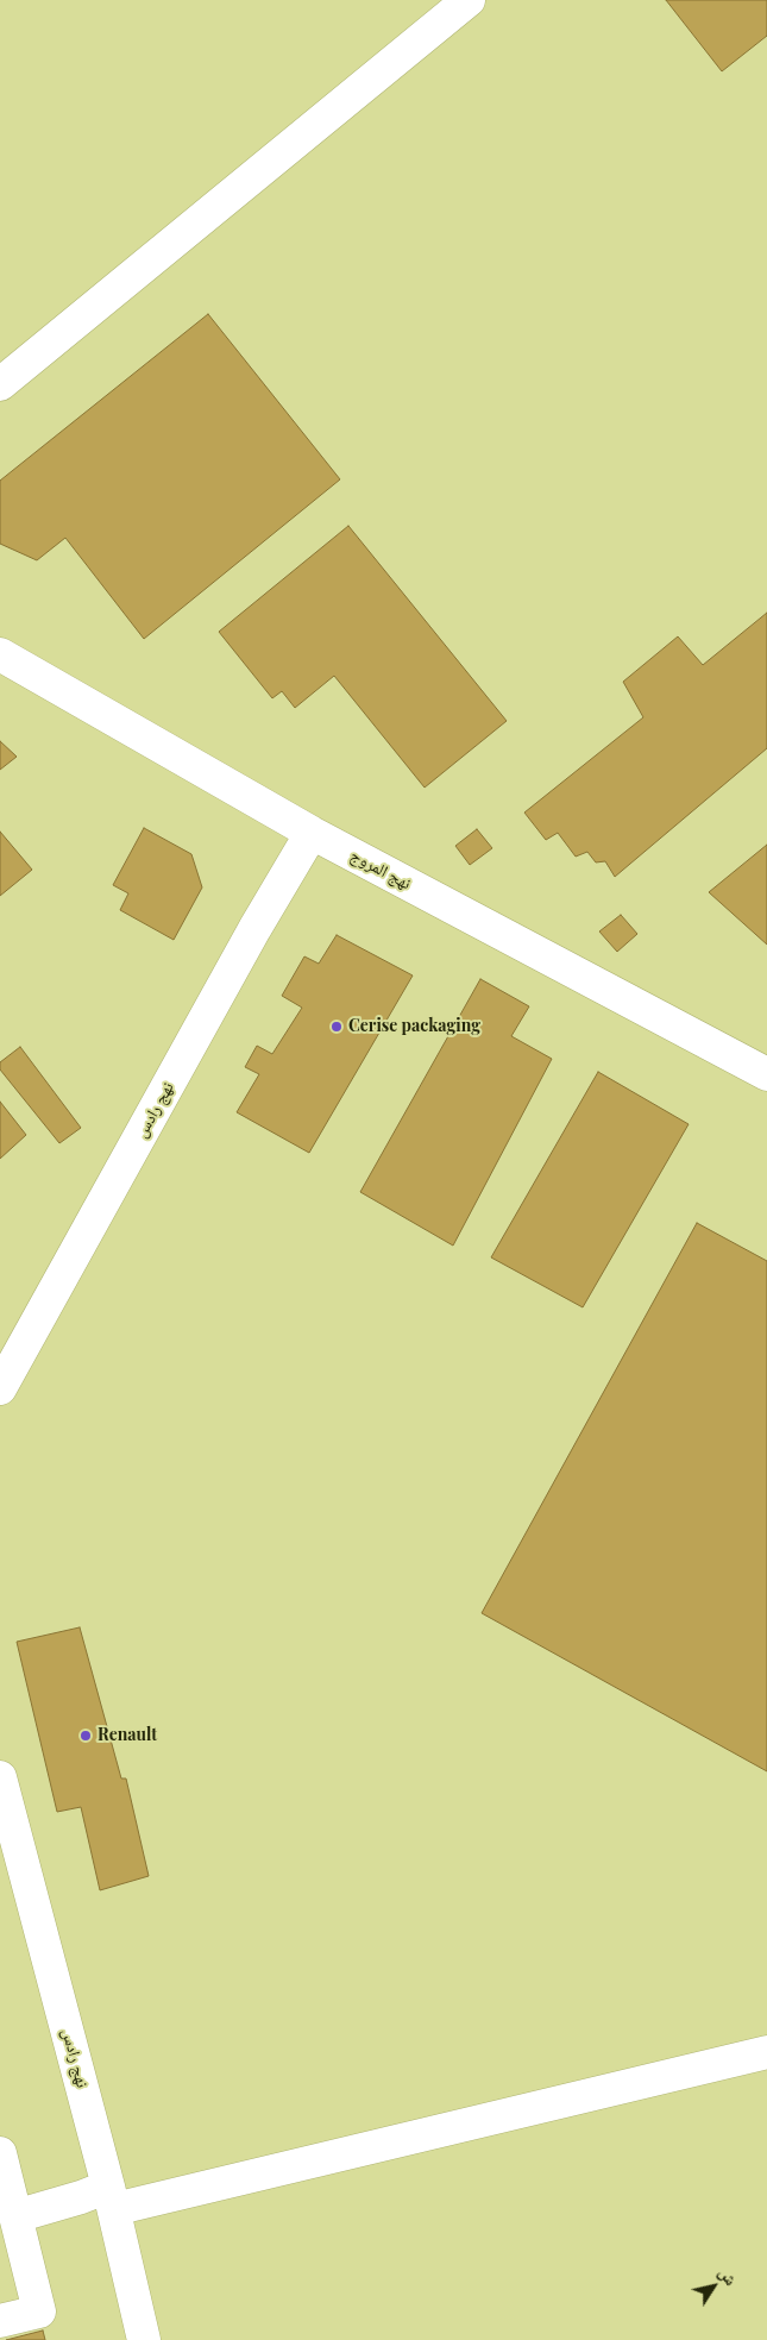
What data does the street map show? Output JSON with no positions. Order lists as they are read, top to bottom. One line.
{"streets":{"lane":["نهج المروج","نهج رادس"]},"crossings":[["نهج المروج","نهج رادس"]],"places":["Cerise packaging","Renault"],"north":"top right"}
